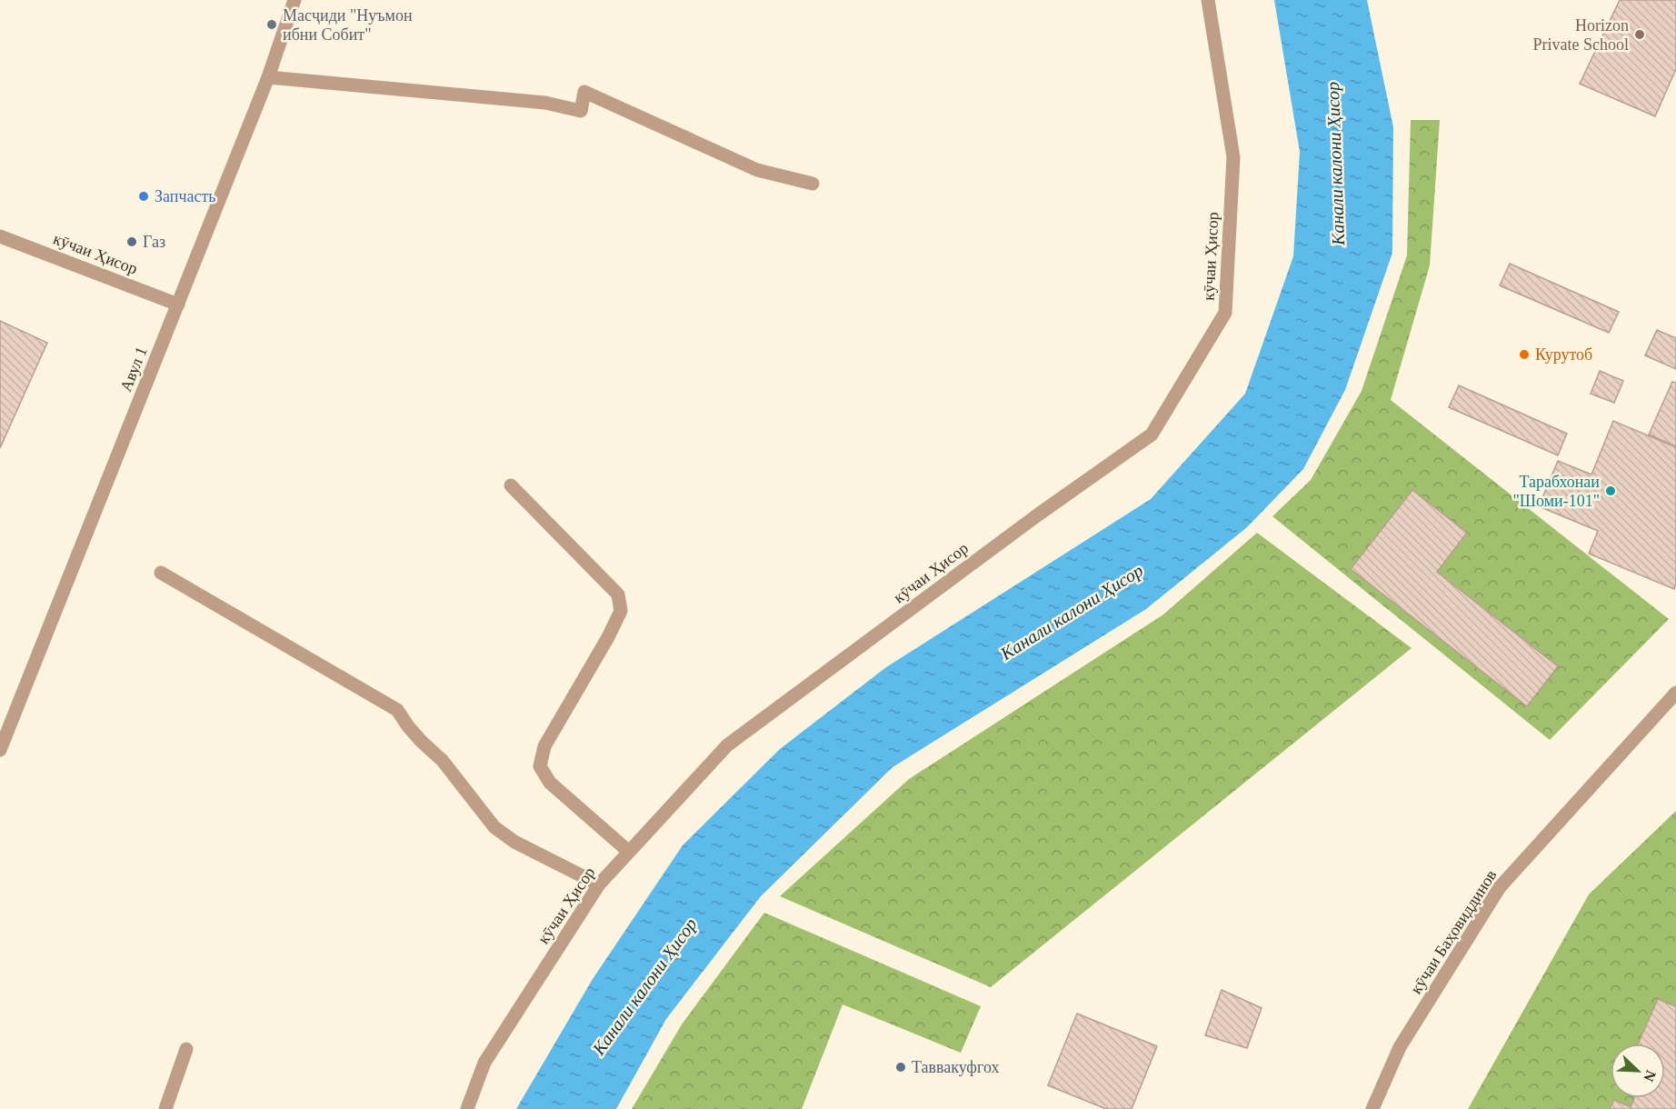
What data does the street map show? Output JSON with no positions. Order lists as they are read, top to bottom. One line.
{"streets":{"street":["кӯчаи Ҳисор","Авул 1","кӯчаи Баҳовиддинов"]},"crossings":[["кӯчаи Ҳисор","Авул 1"]],"water":["Канали калони Ҳисор"],"places":["Масҷиди \"Нуъмон ибни Собит\"","Horizon Private School","Запчасть","Газ","Курутоб","Тарабхонаи \"Шоми-101\"","Таввакуфгох"],"north":"bottom right"}
